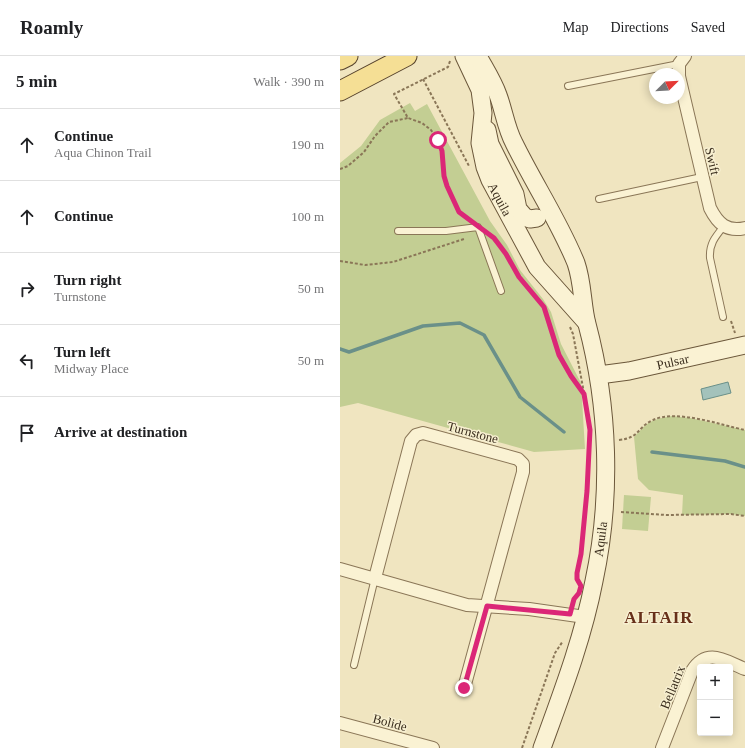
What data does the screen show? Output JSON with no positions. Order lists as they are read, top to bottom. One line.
{"streets":{"street":["Swift","Aquila","Pulsar","Turnstone","Bellatrix","Bolide"]},"crossings":[["Aquila","Pulsar"]],"districts":["ALTAIR"],"north":"top right","page":{"header":"Roamly","nav":["Map","Directions","Saved"],"heading":["5 min","Walk · 390 m"],"list":[["Continue","Aqua Chinon Trail","190 m"],["Continue","100 m"],["Turn right","Turnstone","50 m"],["Turn left","Midway Place","50 m"],"Arrive at destination"],"map_buttons":["+","−"]}}
